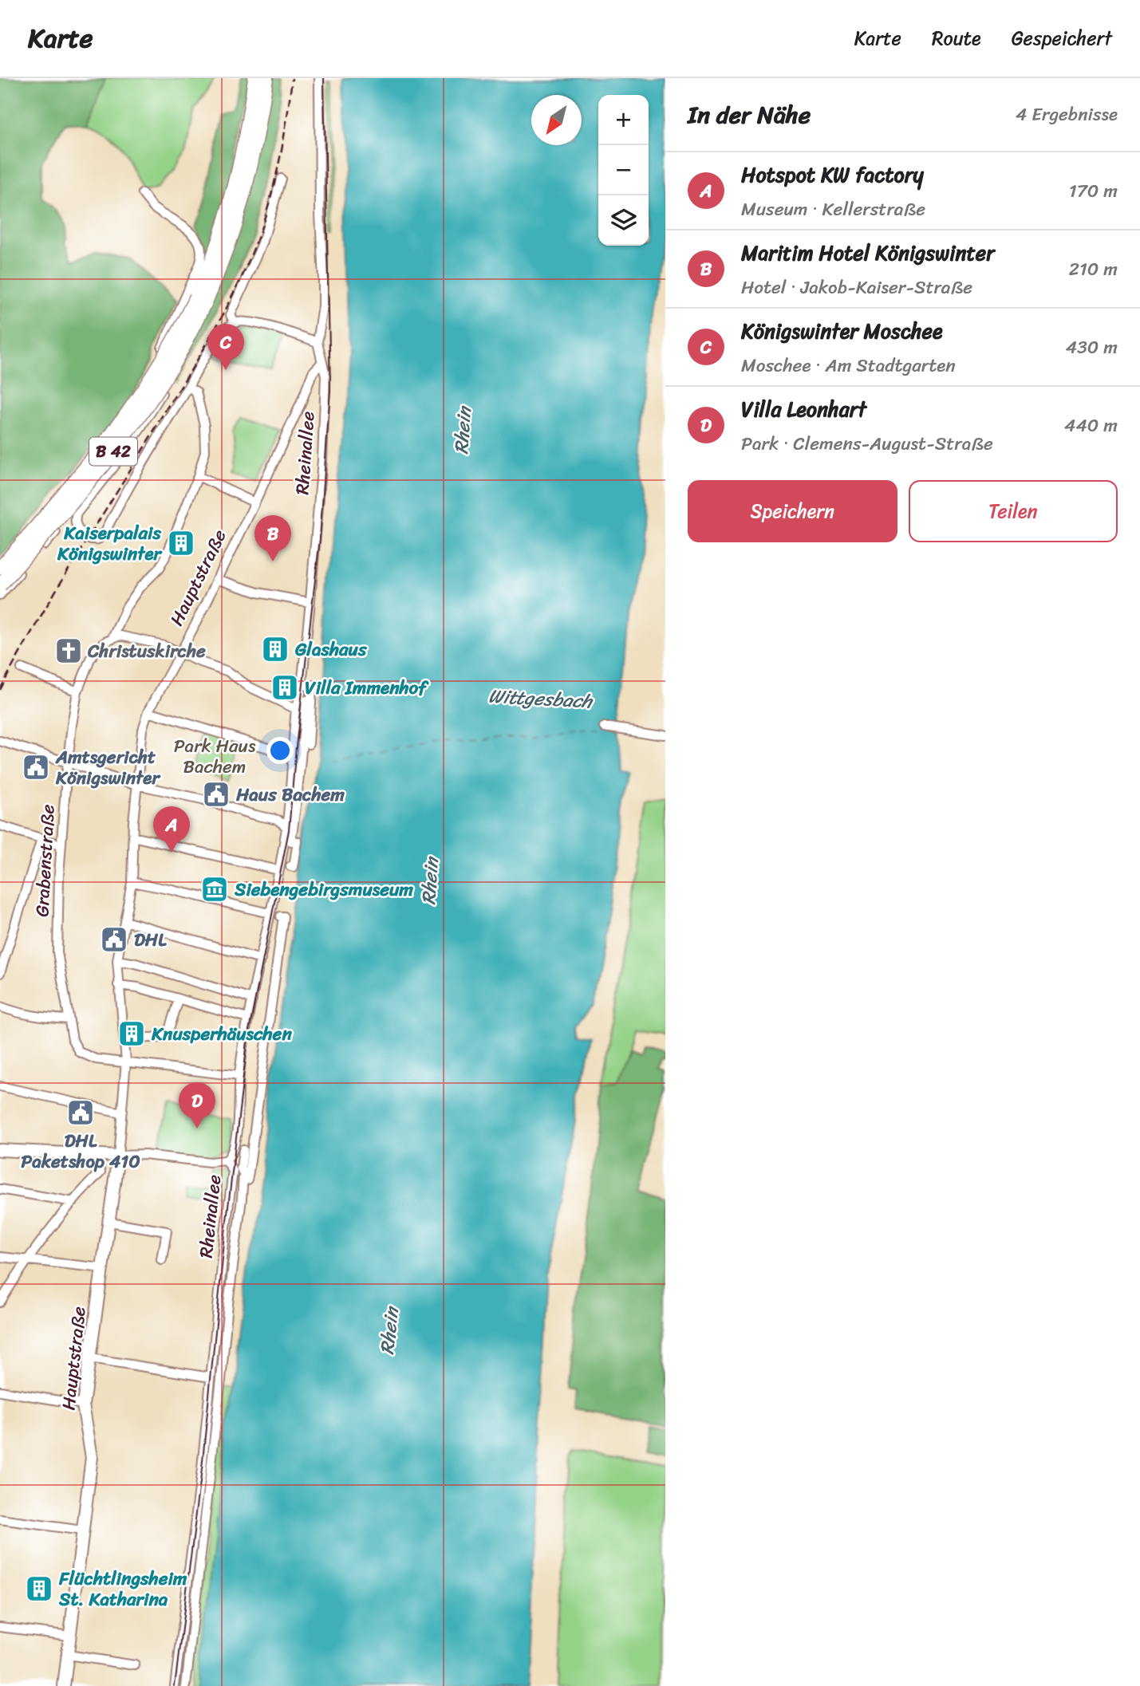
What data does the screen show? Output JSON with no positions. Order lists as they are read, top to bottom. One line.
{"streets":{"highway":["B 42"],"main road":["Hauptstraße"],"street":["Rheinallee","Grabenstraße"]},"crossings":[["Rheinallee","Hauptstraße"],["Hauptstraße","Grabenstraße"]],"water":["Rhein","Wittgesbach"],"parks":["Park Haus Bachem"],"places":{"building":["Kaiserpalais Königswinter","Glashaus","Villa Immenhof","Knusperhäuschen","Flüchtlingsheim St. Katharina"],"church":["Christuskirche"],"public building":["Amtsgericht Königswinter","Haus Bachem","DHL","DHL Paketshop 410"],"museum":["Siebengebirgsmuseum"]},"north":"bottom left","page":{"header":"Karte","nav":["Karte","Route","Gespeichert"],"heading":["In der Nähe","4 Ergebnisse"],"map_buttons":["+","−"],"list":[{"mark":"A","name":"Hotspot KW factory","note":"Museum · Kellerstraße","value":"170 m"},{"mark":"B","name":"Maritim Hotel Königswinter","note":"Hotel · Jakob-Kaiser-Straße","value":"210 m"},{"mark":"C","name":"Königswinter Moschee","note":"Moschee · Am Stadtgarten","value":"430 m"},{"mark":"D","name":"Villa Leonhart","note":"Park · Clemens-August-Straße","value":"440 m"}],"pins":["C","B","A","D"],"buttons":["Speichern","Teilen"]}}
